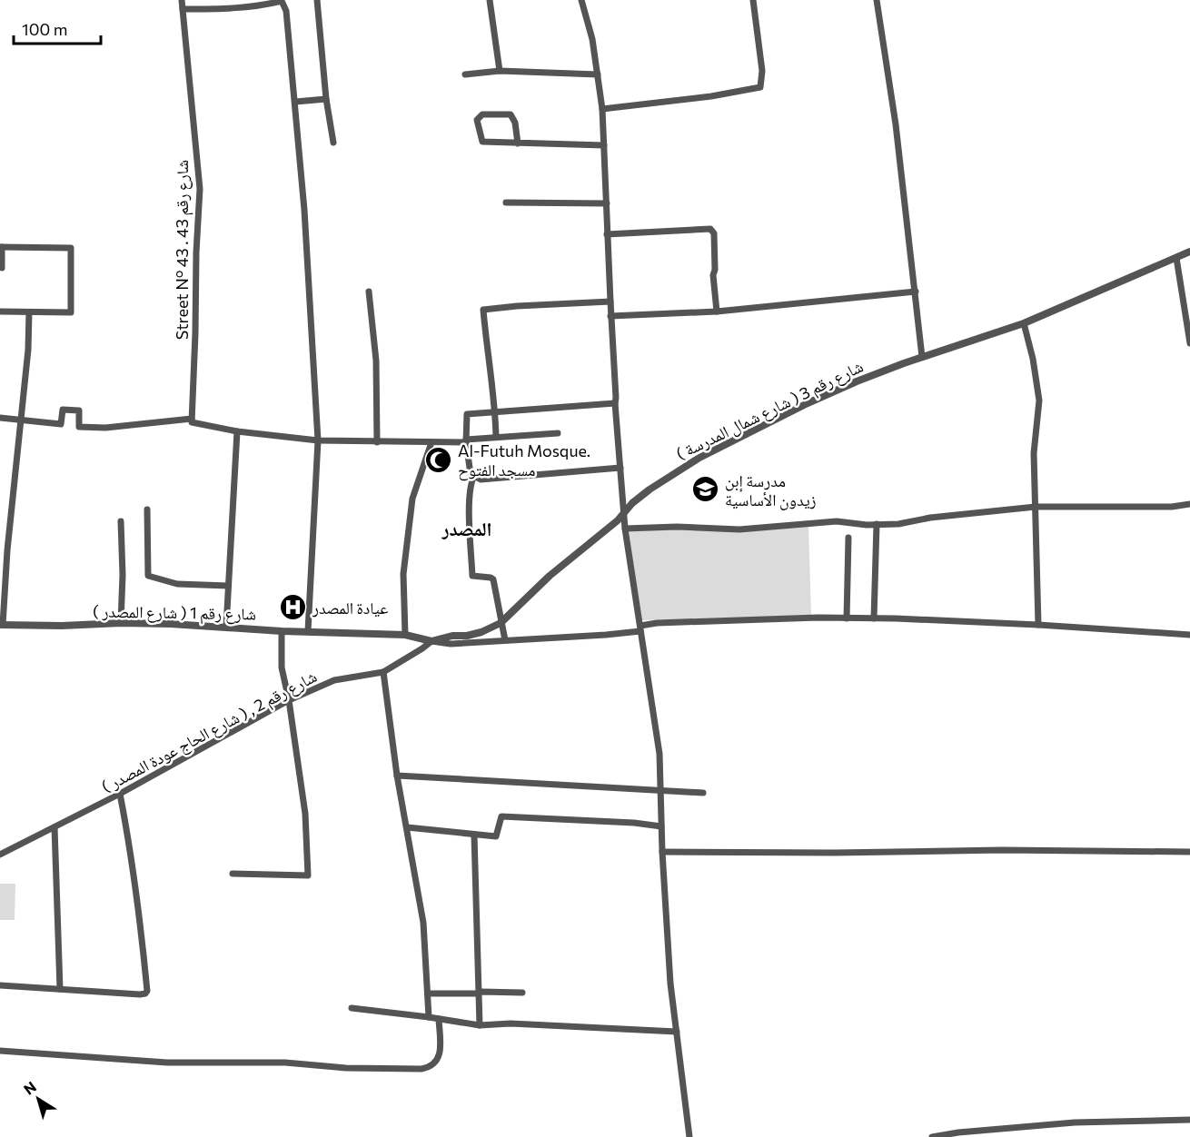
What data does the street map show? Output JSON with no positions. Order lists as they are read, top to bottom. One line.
{"streets":{"street":["Street N° 43 . شارع رقم 43","شارع رقم 3 ( شارع شمال المدرسة )","شارع رقم 1 ( شارع المصدر )","شارع رقم 2 , ( شارع الحاج عودة المصدر )"]},"crossings":[["شارع رقم 3 ( شارع شمال المدرسة )","شارع رقم 1 ( شارع المصدر )"],["شارع رقم 3 ( شارع شمال المدرسة )","شارع رقم 2 , ( شارع الحاج عودة المصدر )"],["شارع رقم 1 ( شارع المصدر )","شارع رقم 2 , ( شارع الحاج عودة المصدر )"]],"districts":["المصدر"],"places":{"mosque":["Al-Futuh Mosque. مسجد الفتوح"],"school or university":["مدرسة إبن زيدون الأساسية"],"hospital":["عيادة المصدر"]},"scale_bar":"100 m","north":"top left"}
